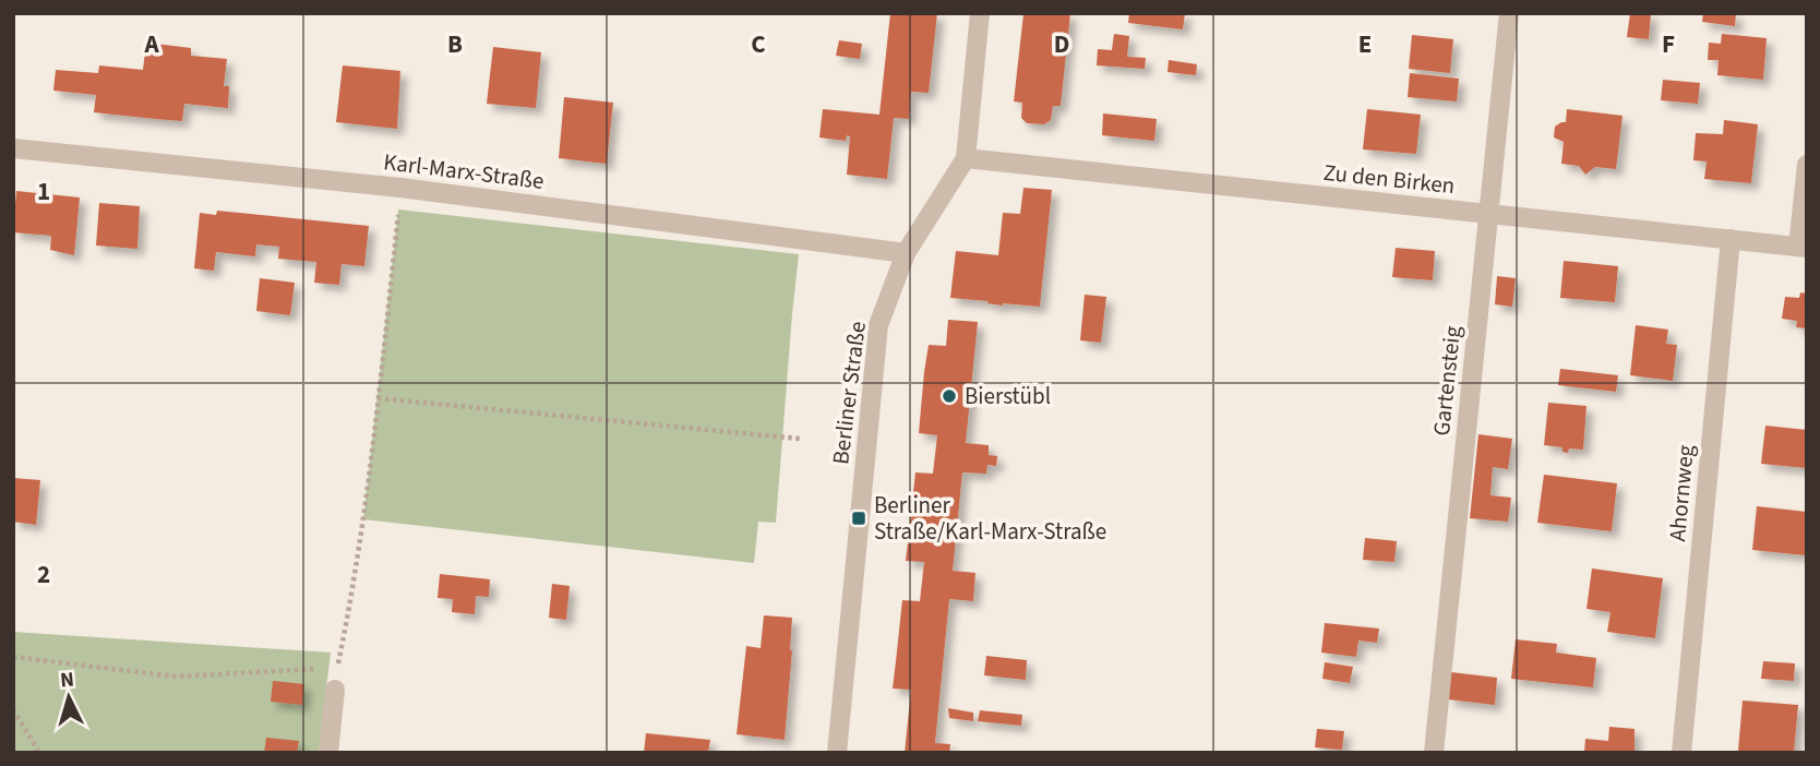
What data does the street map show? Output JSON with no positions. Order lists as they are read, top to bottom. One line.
{"streets":{"street":["Karl-Marx-Straße","Zu den Birken","Gartensteig","Berliner Straße","Ahornweg"]},"crossings":[["Karl-Marx-Straße","Berliner Straße"],["Zu den Birken","Gartensteig"],["Zu den Birken","Berliner Straße"],["Zu den Birken","Ahornweg"]],"places":{"other":["Bierstübl"],"transit":["Berliner Straße/Karl-Marx-Straße"]},"north":"top","grid":{"columns":["A","B","C","D","E","F"],"rows":["1","2"]}}
